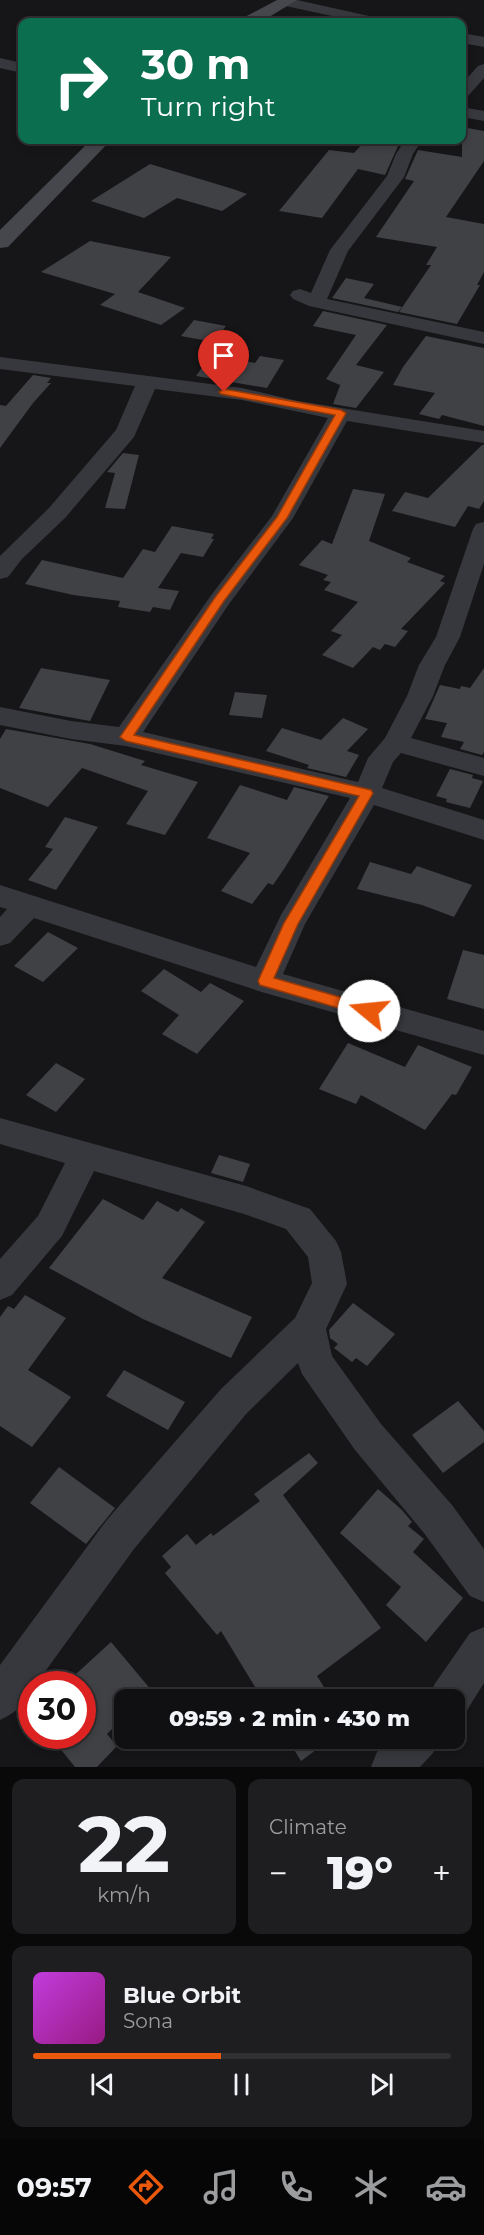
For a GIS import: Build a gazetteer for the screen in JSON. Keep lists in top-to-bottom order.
{
  "page": {
    "turn": ["30 m", "Turn right"],
    "limit": "30",
    "trip": "09:59 · 2 min · 430 m",
    "tile": [
      ["22", "km/h"],
      "Climate"
    ],
    "heat": ["−", "19°", "+"],
    "song": ["Blue Orbit", "Sona"],
    "tabs": "09:57"
  }
}
